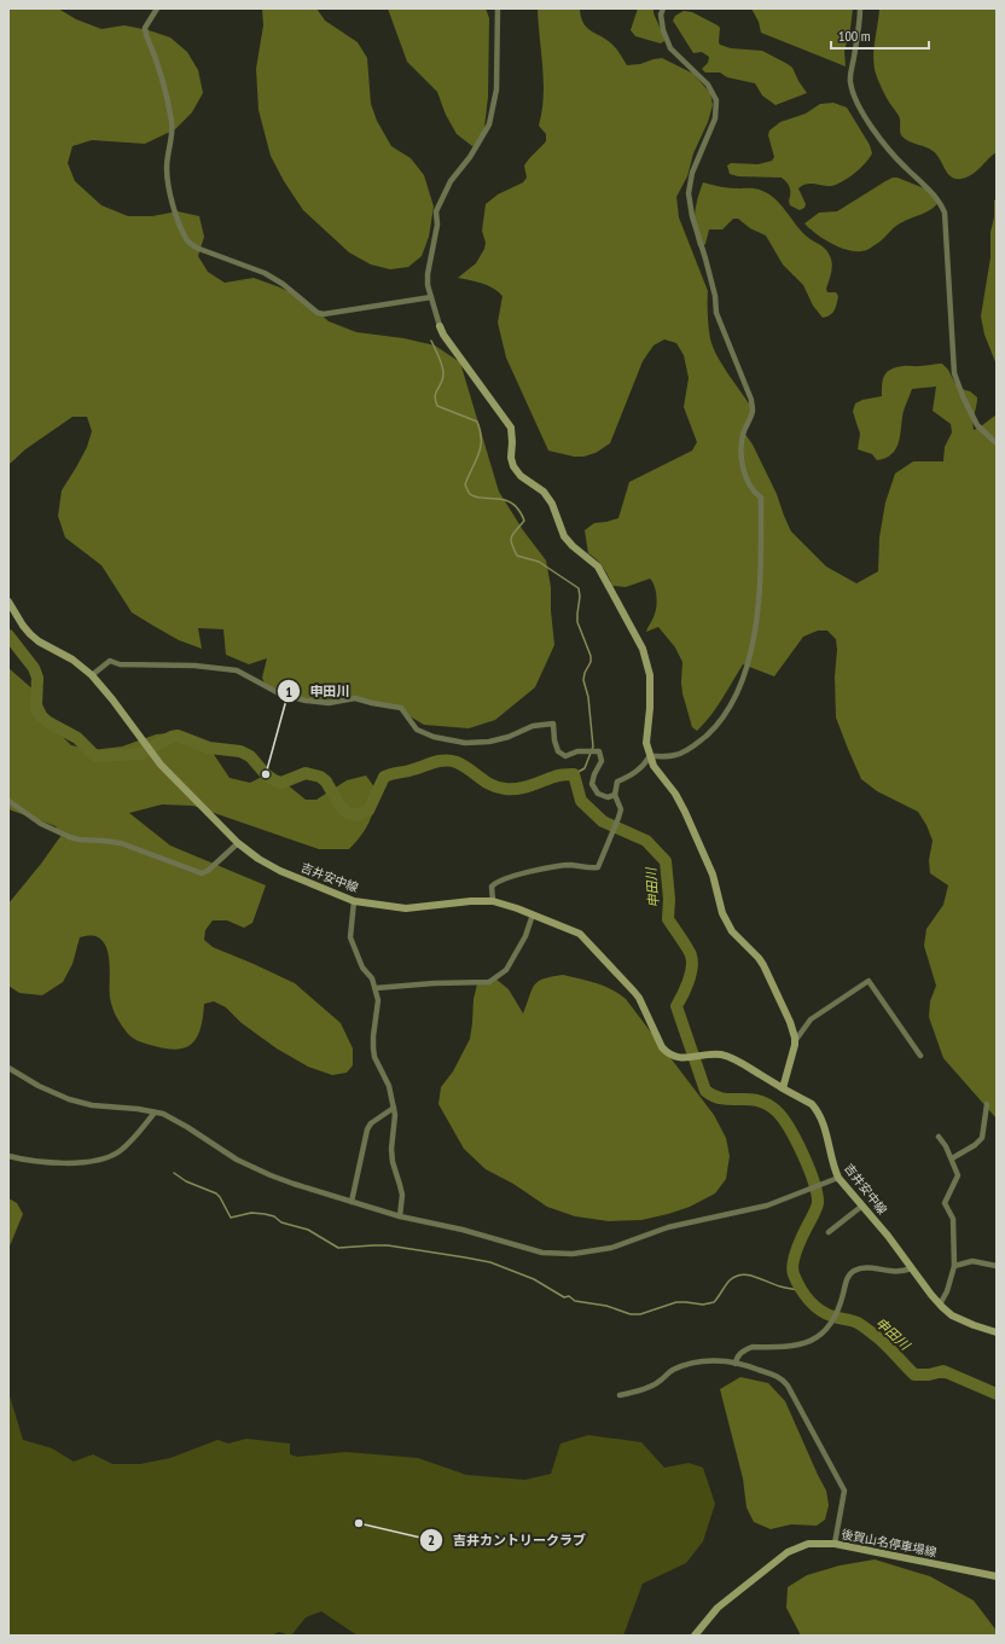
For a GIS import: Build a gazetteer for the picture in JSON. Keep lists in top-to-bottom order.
{
  "streets": {
    "main road": ["吉井安中線", "後賀山名停車場線"]
  },
  "water": ["申田川"],
  "places": ["申田川", "吉井カントリークラブ"],
  "scale_bar": "100 m"
}
